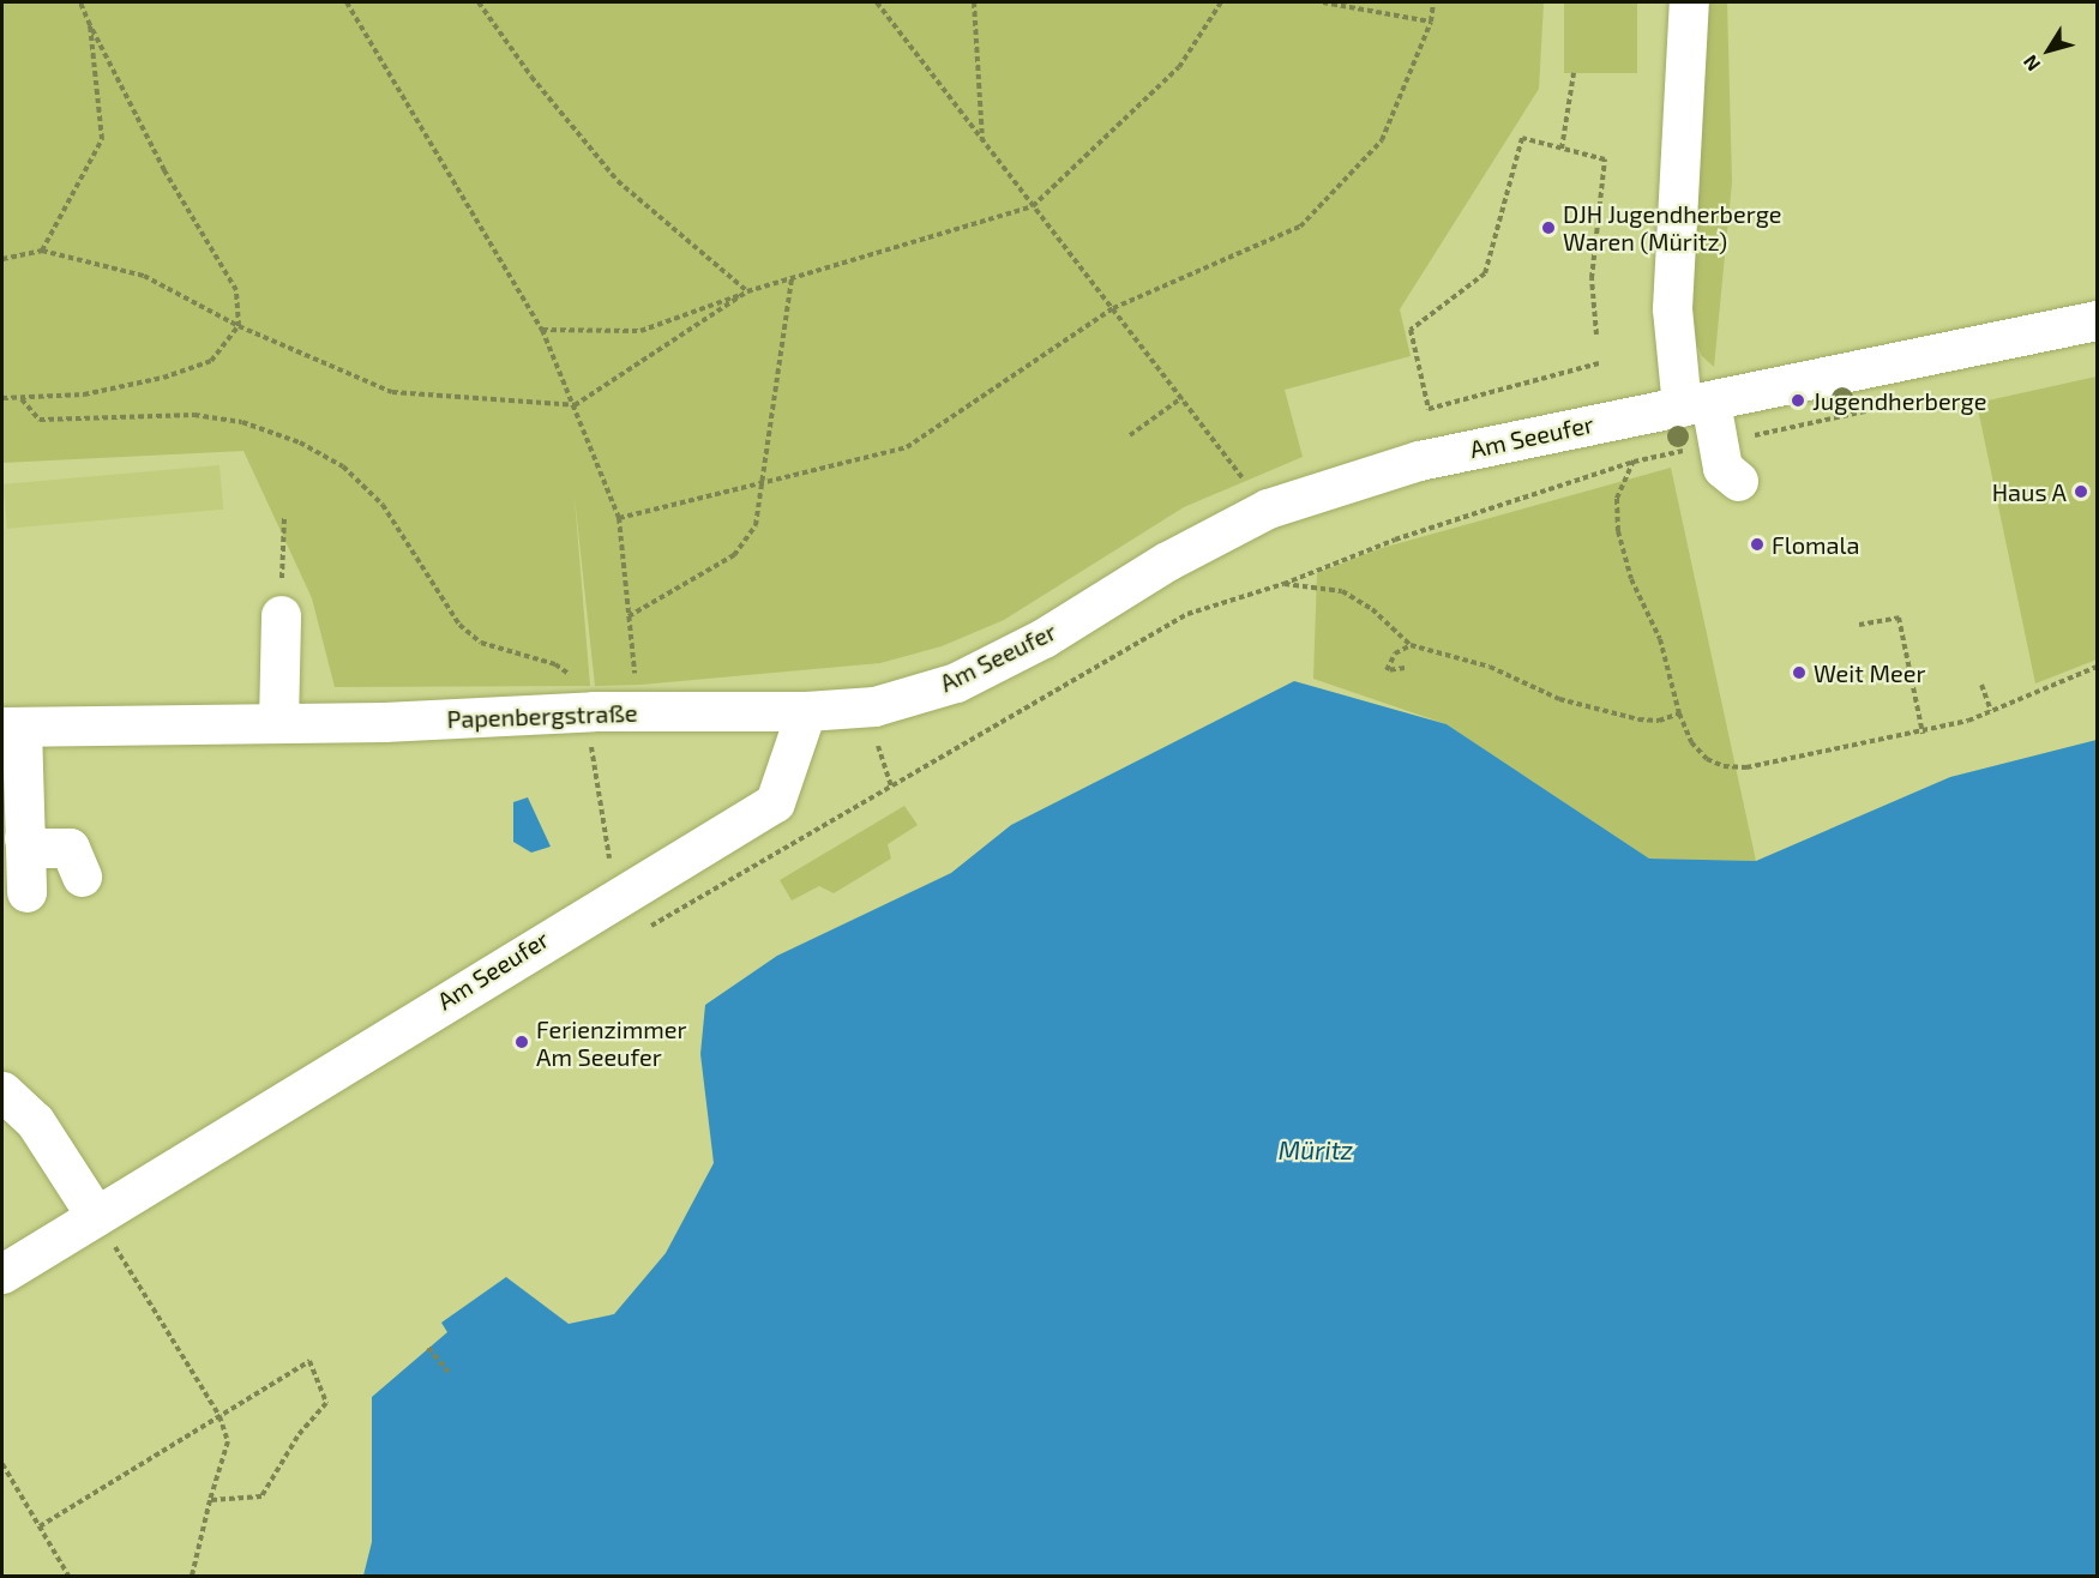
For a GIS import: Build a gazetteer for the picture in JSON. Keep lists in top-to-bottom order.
{
  "streets": {
    "street": ["Am Seeufer", "Papenbergstraße"]
  },
  "crossings": [
    ["Am Seeufer", "Papenbergstraße"]
  ],
  "water": ["Müritz"],
  "places": [
    "DJH Jugendherberge Waren (Müritz)",
    "Jugendherberge",
    "Haus A",
    "Flomala",
    "Weit Meer",
    "Ferienzimmer Am Seeufer"
  ],
  "north": "bottom left"
}
